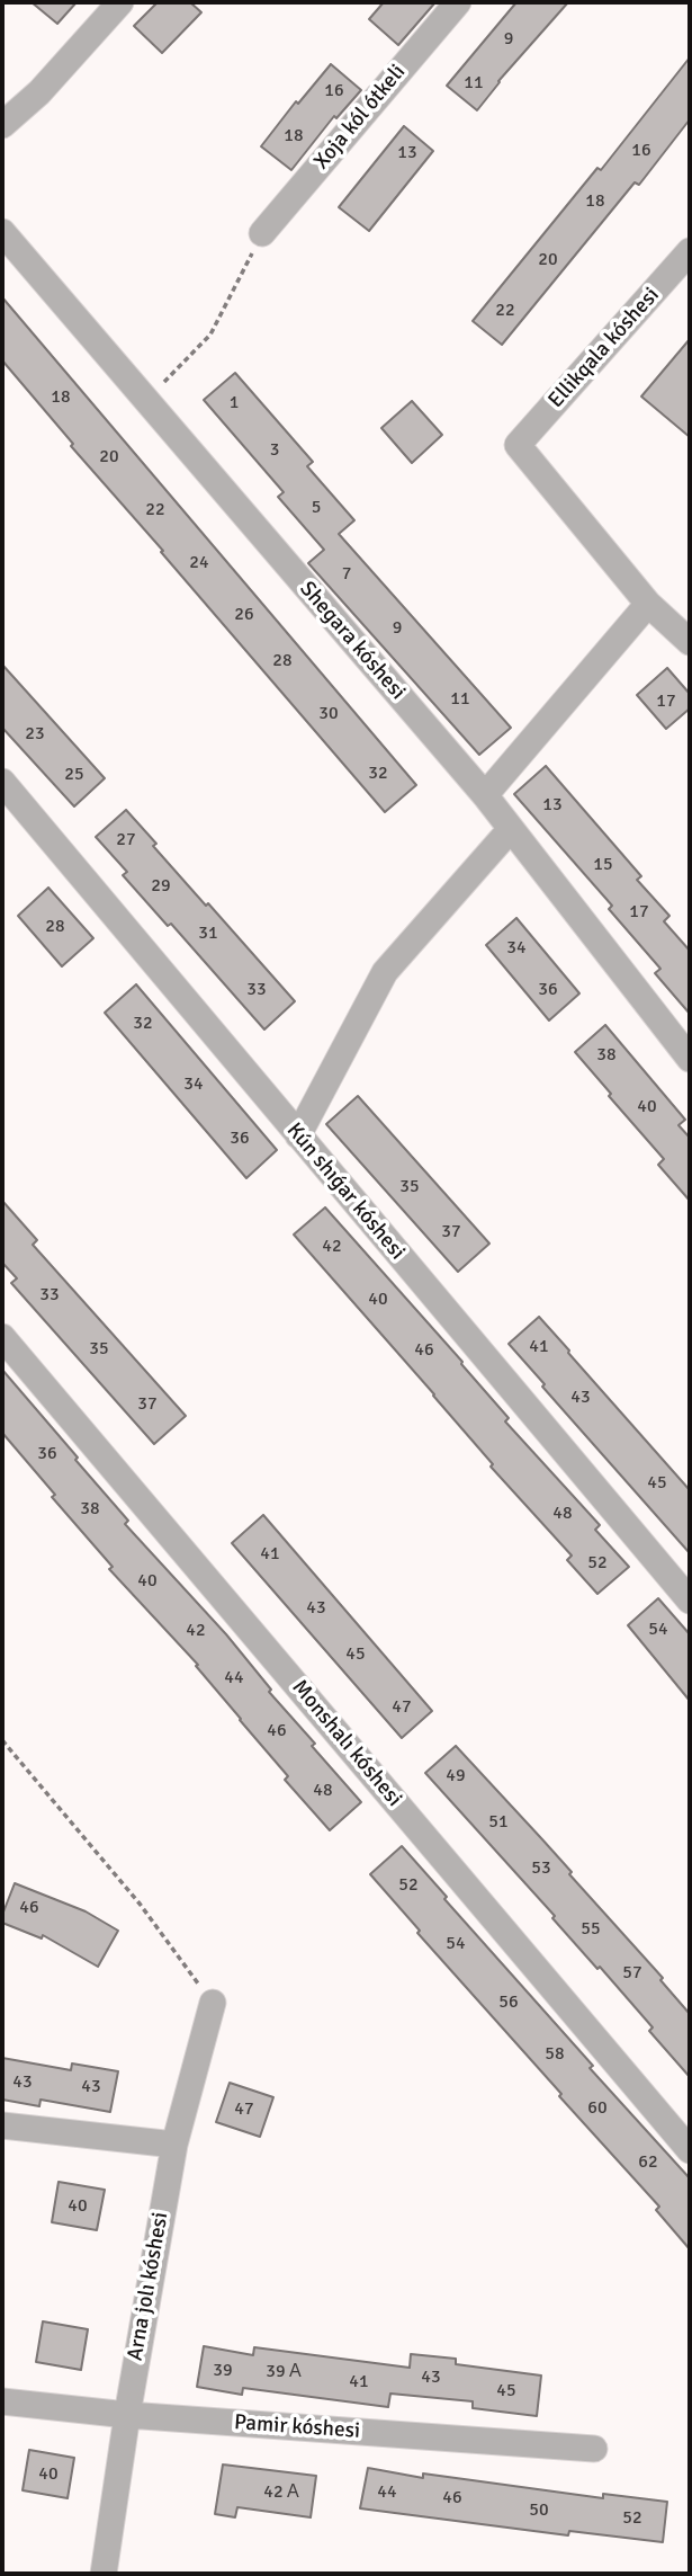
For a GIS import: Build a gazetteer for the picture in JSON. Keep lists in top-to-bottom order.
{
  "streets": {
    "street": [
      "Xoja kól ótkeli",
      "Ellikqala kóshesi",
      "Shegara kóshesi",
      "Kún shıǵar kóshesi",
      "Monshalı kóshesi",
      "Arna jolı kóshesi",
      "Pamir kóshesi"
    ]
  },
  "crossings": [
    ["Arna jolı kóshesi", "Pamir kóshesi"]
  ],
  "house_numbers": [
    "9",
    "11",
    "16",
    "18",
    "16",
    "13",
    "18",
    "20",
    "22",
    "18",
    "1",
    "3",
    "20",
    "5",
    "22",
    "24",
    "7",
    "26",
    "9",
    "28",
    "11",
    "17",
    "30",
    "23",
    "32",
    "25",
    "13",
    "27",
    "15",
    "29",
    "17",
    "28",
    "31",
    "34",
    "33",
    "36",
    "32",
    "38",
    "34",
    "40",
    "36",
    "35",
    "37",
    "42",
    "33",
    "40",
    "41",
    "35",
    "46",
    "43",
    "37",
    "36",
    "45",
    "38",
    "48",
    "41",
    "52",
    "40",
    "43",
    "54",
    "42",
    "45",
    "44",
    "47",
    "46",
    "49",
    "48",
    "51",
    "53",
    "52",
    "46",
    "55",
    "54",
    "57",
    "56",
    "58",
    "43",
    "43",
    "60",
    "47",
    "62",
    "40",
    "39",
    "39 А",
    "43",
    "41",
    "45",
    "40",
    "42 А",
    "44",
    "46",
    "50",
    "52"
  ]
}
